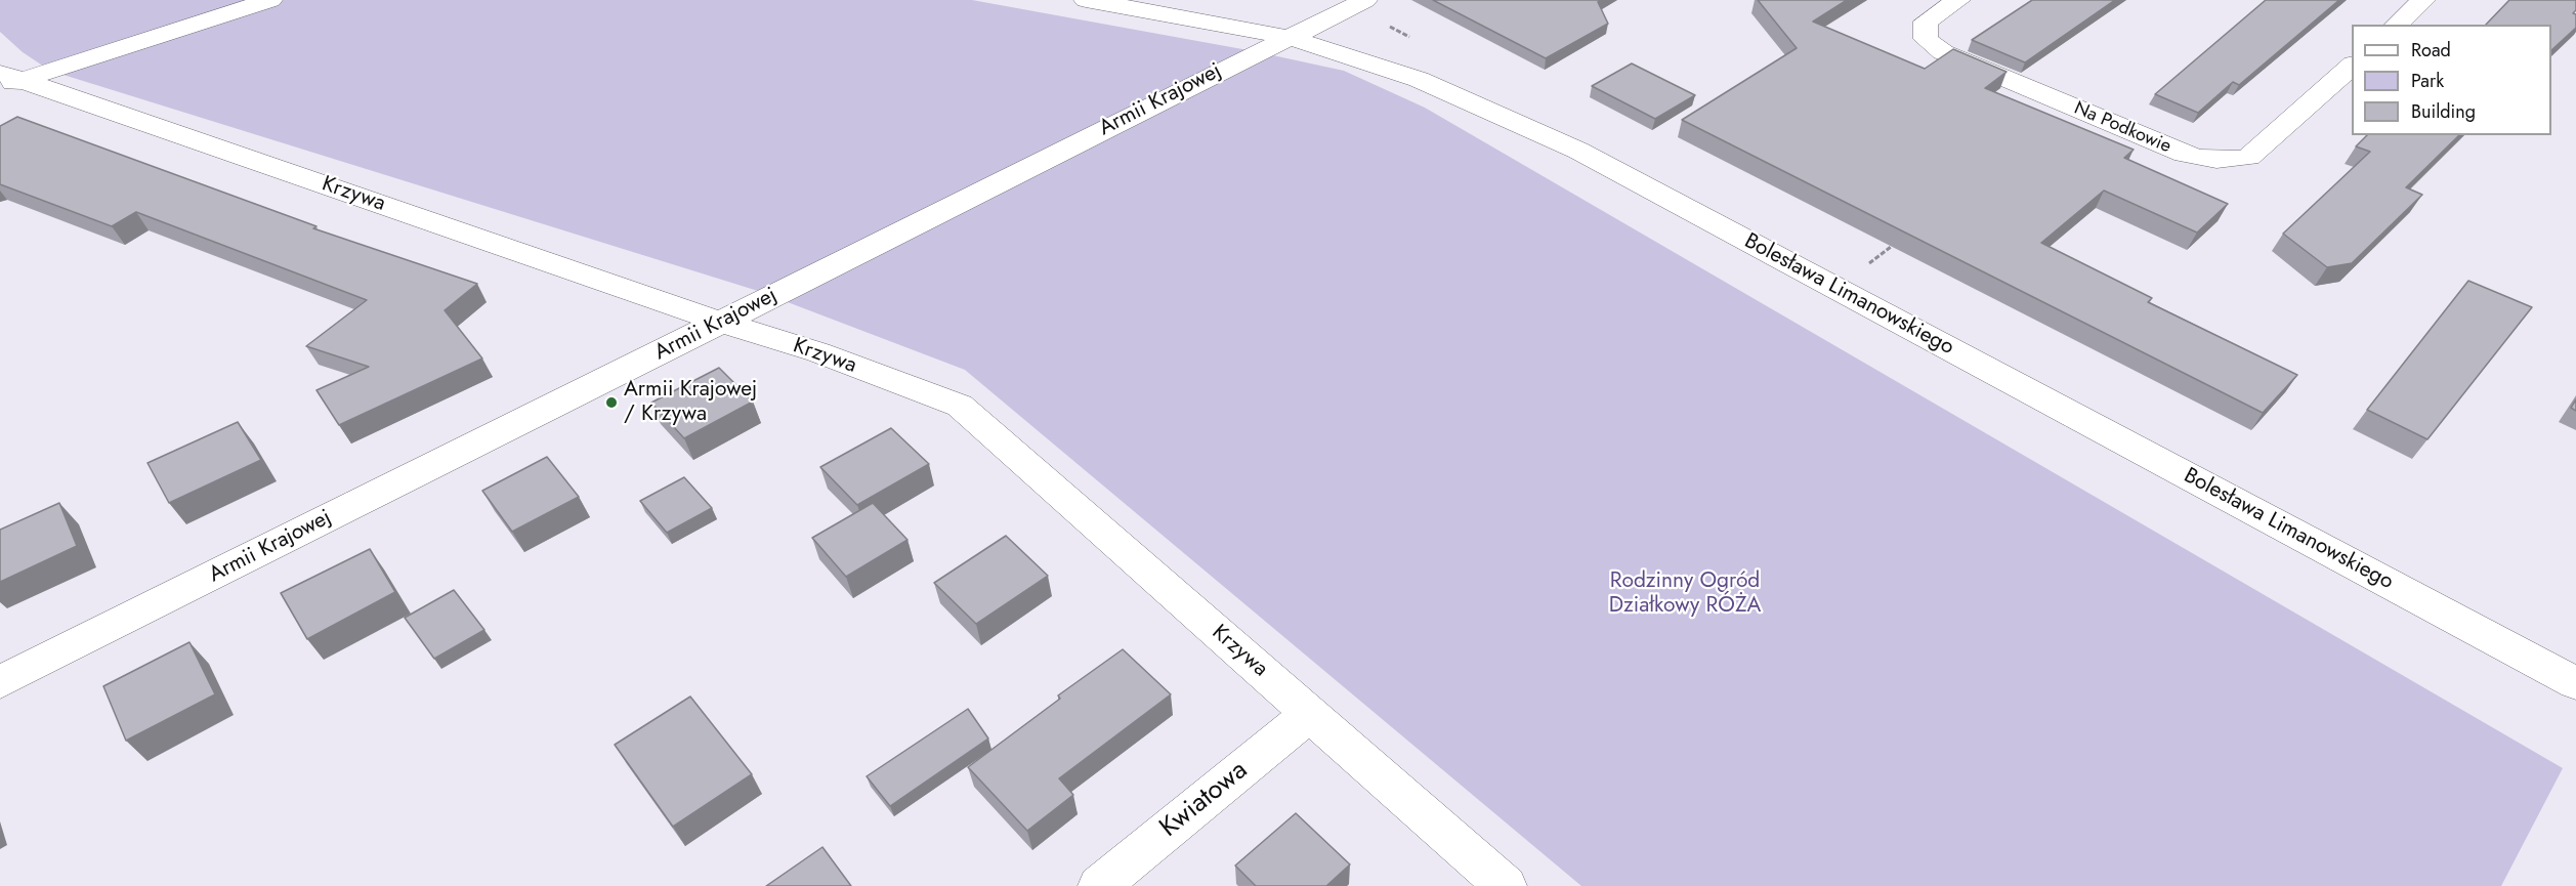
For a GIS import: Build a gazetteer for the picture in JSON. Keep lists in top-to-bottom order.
{
  "streets": {
    "street": [
      "Armii Krajowej",
      "Na Podkowie",
      "Krzywa",
      "Bolesława Limanowskiego",
      "Kwiatowa"
    ]
  },
  "crossings": [
    ["Armii Krajowej", "Krzywa"],
    ["Armii Krajowej", "Bolesława Limanowskiego"],
    ["Krzywa", "Kwiatowa"]
  ],
  "parks": ["Rodzinny Ogród Działkowy RÓŻA"],
  "places": ["Armii Krajowej / Krzywa"],
  "legend": ["Road", "Park", "Building"]
}
